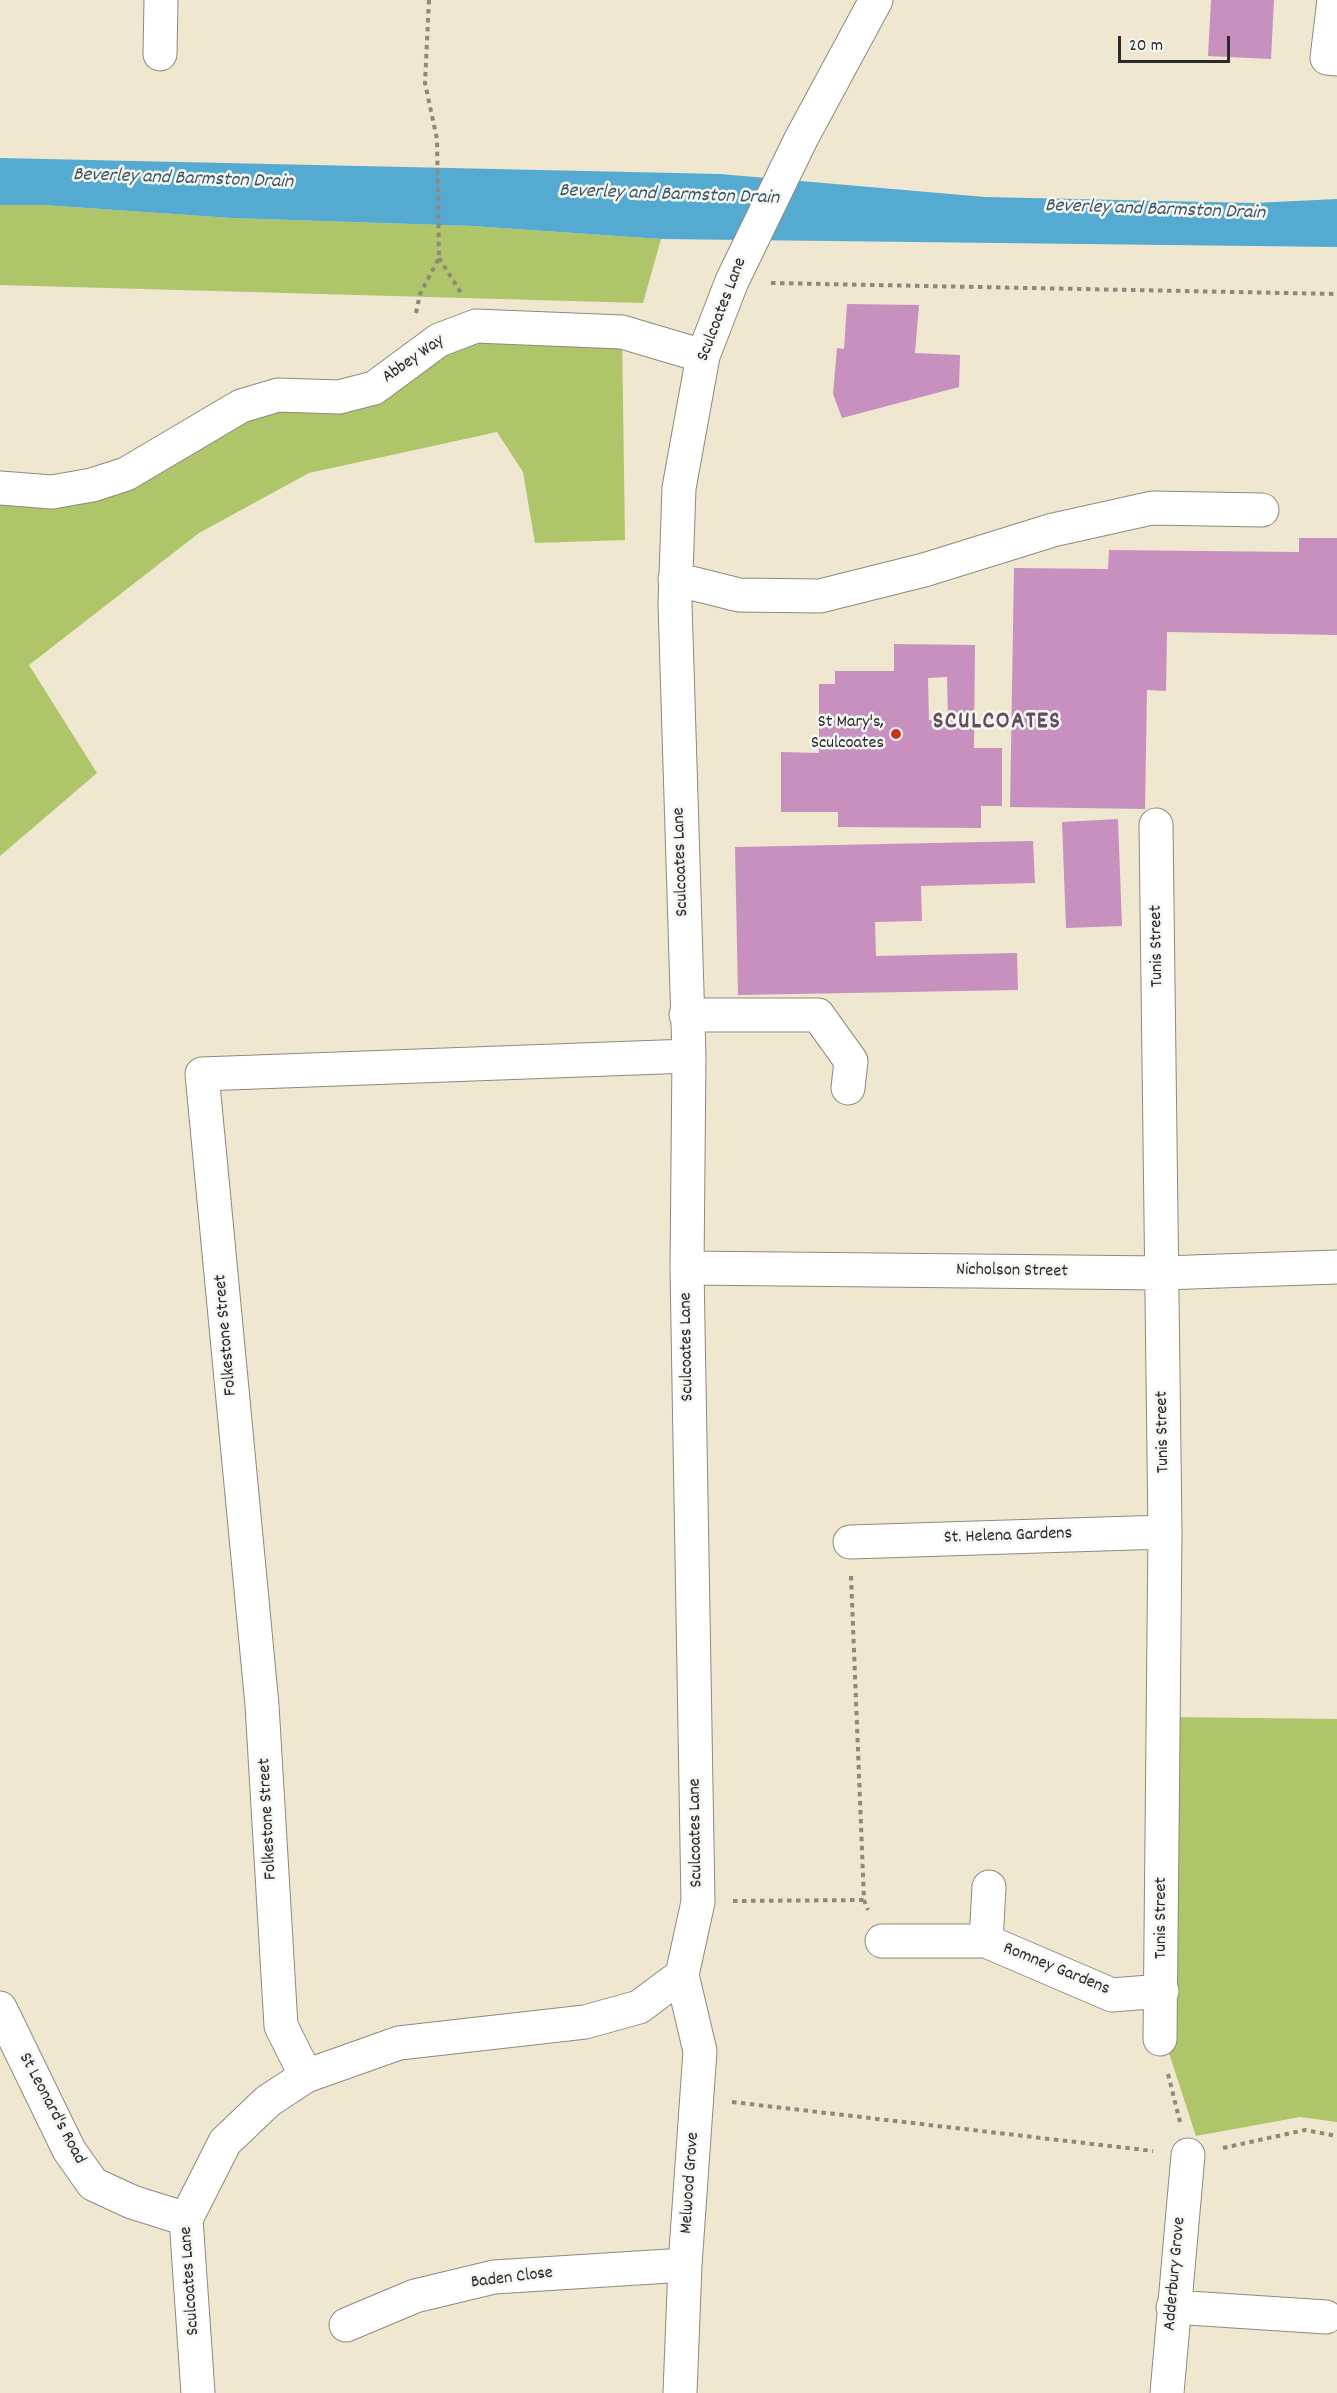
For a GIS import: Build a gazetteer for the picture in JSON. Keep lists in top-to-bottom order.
{
  "streets": {
    "street": [
      "Sculcoates Lane",
      "Abbey Way",
      "Tunis Street",
      "Nicholson Street",
      "Folkestone Street",
      "St. Helena Gardens",
      "Romney Gardens",
      "St Leonard's Road",
      "Melwood Grove",
      "Adderbury Grove",
      "Baden Close"
    ]
  },
  "crossings": [
    ["Sculcoates Lane", "Abbey Way"],
    ["Sculcoates Lane", "Nicholson Street"],
    ["Sculcoates Lane", "Folkestone Street"],
    ["Sculcoates Lane", "St Leonard's Road"],
    ["Sculcoates Lane", "Melwood Grove"],
    ["Tunis Street", "Nicholson Street"],
    ["Tunis Street", "St. Helena Gardens"],
    ["Tunis Street", "Romney Gardens"],
    ["Melwood Grove", "Baden Close"]
  ],
  "districts": ["SCULCOATES"],
  "water": ["Beverley and Barmston Drain"],
  "places": ["St Mary's, Sculcoates"],
  "scale_bar": "20 m"
}
